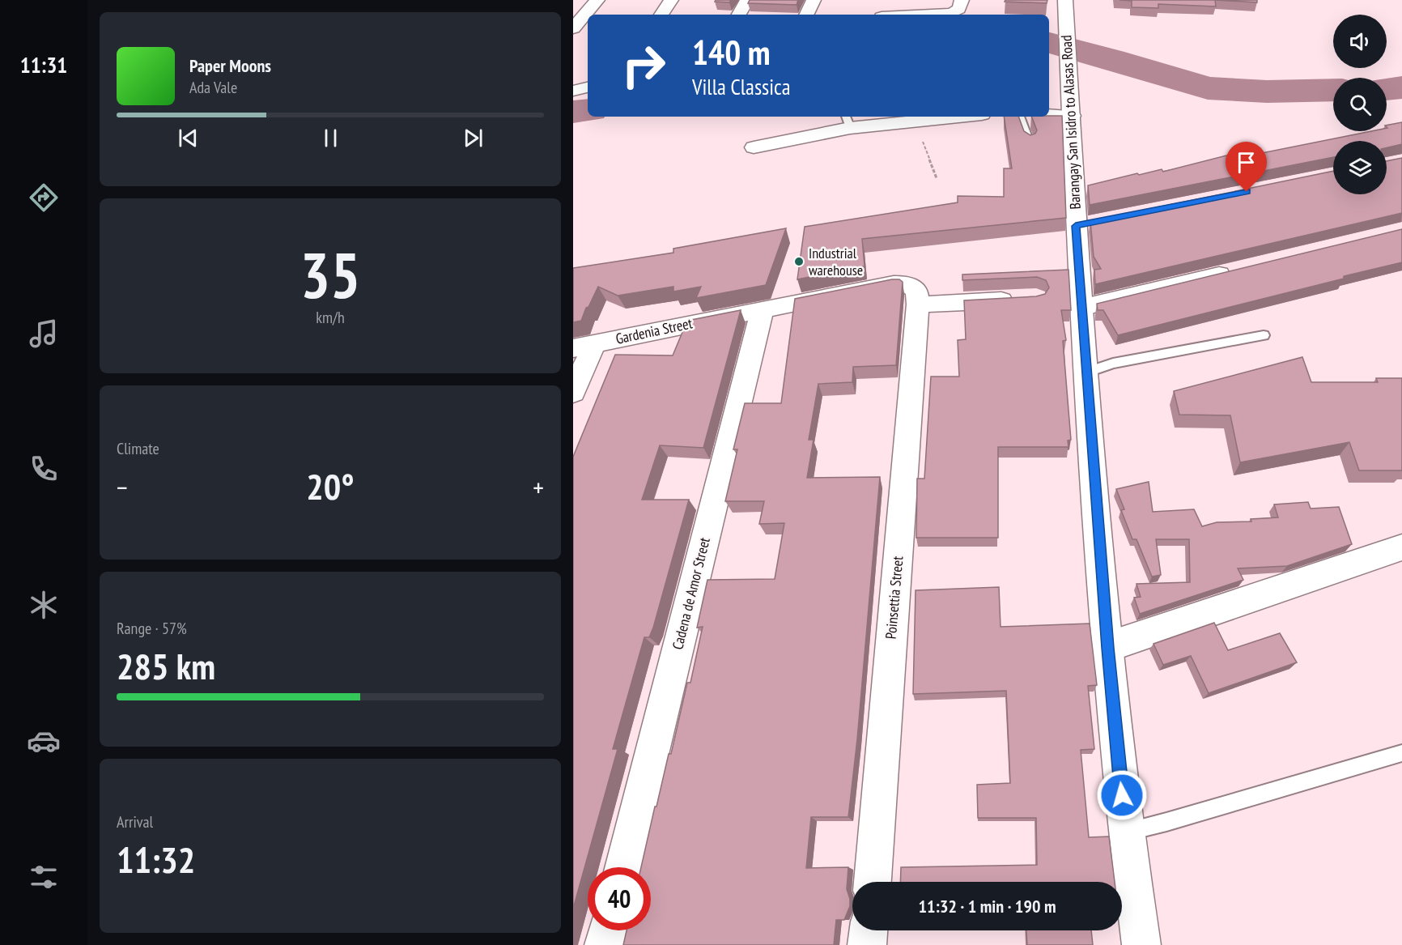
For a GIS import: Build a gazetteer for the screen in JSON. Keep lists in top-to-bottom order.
{
  "streets": {
    "street": [
      "Barangay San Isidro to Alasas Road",
      "Gardenia Street",
      "Cadena de Amor Street",
      "Poinsettia Street"
    ]
  },
  "crossings": [
    ["Gardenia Street", "Cadena de Amor Street"],
    ["Gardenia Street", "Poinsettia Street"]
  ],
  "places": ["Industrial warehouse"],
  "page": {
    "tabs": "11:31",
    "turn": ["140 m", "Villa Classica"],
    "song": ["Paper Moons", "Ada Vale"],
    "tile": [
      ["35", "km/h"],
      "Climate",
      ["Range · 57%", "285 km"],
      ["Arrival", "11:32"]
    ],
    "heat": ["−", "20°", "+"],
    "limit": "40",
    "trip": "11:32 · 1 min · 190 m"
  }
}
